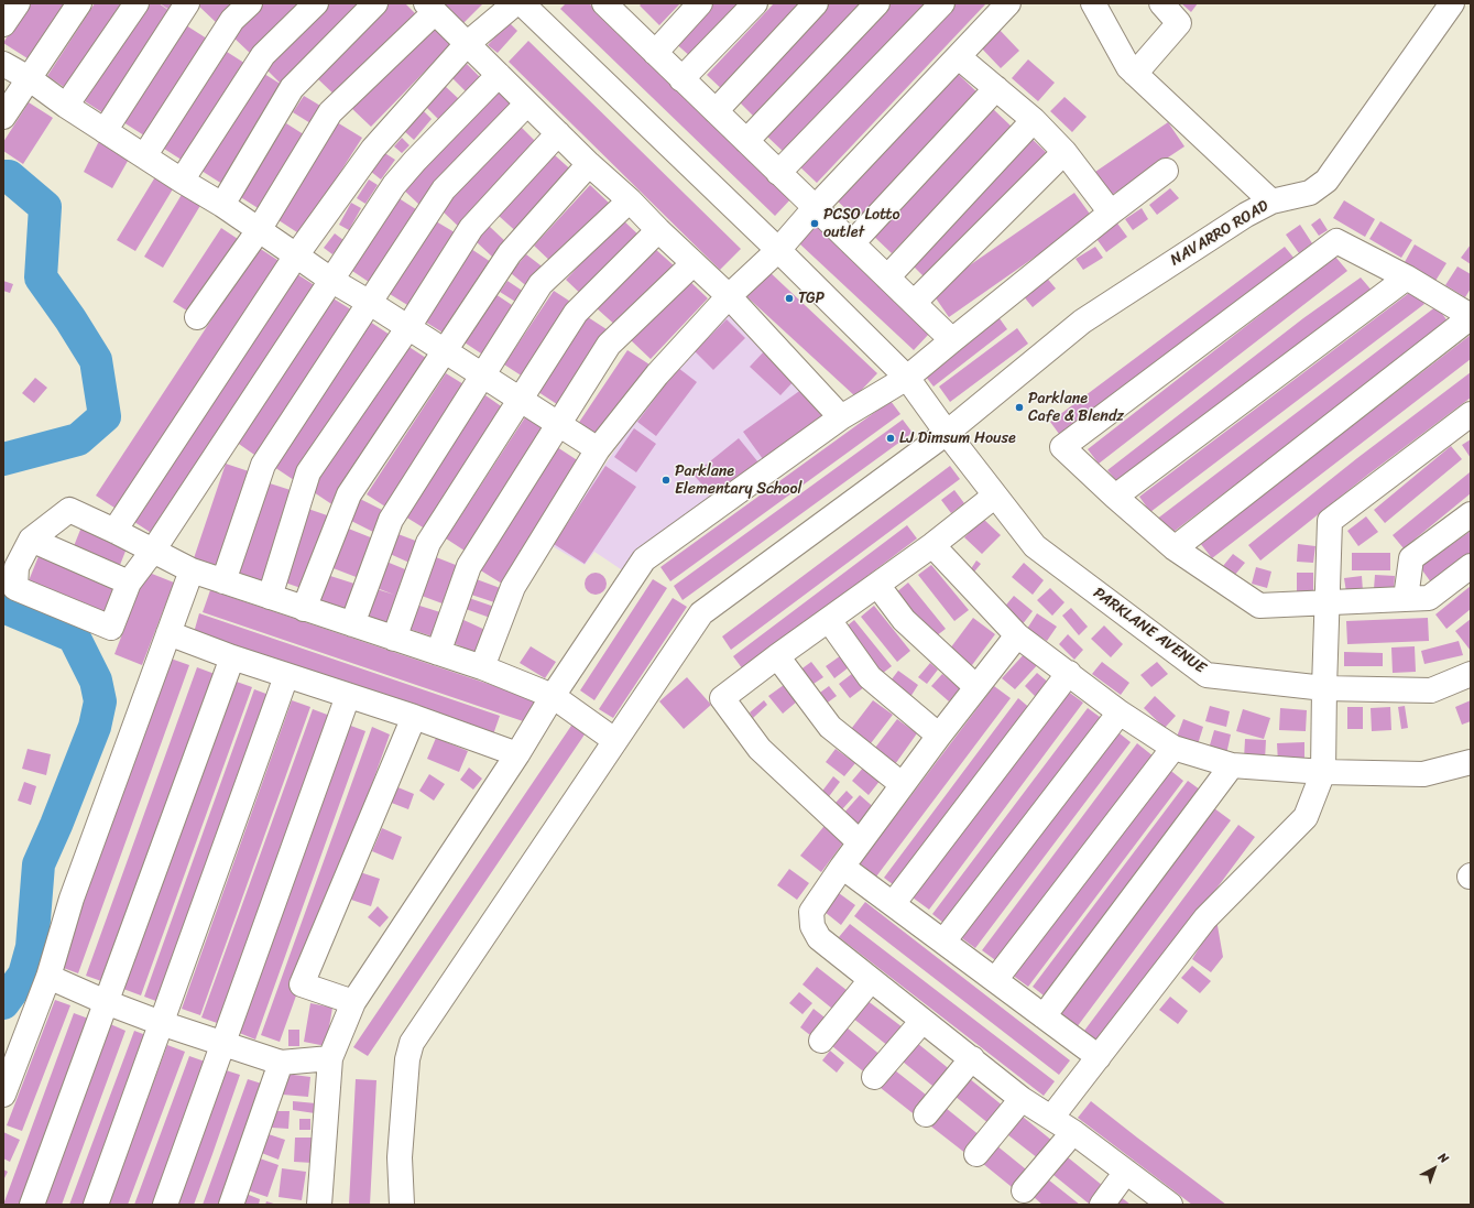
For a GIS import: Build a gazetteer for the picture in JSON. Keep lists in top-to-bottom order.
{
  "streets": {
    "street": ["NAVARRO ROAD", "PARKLANE AVENUE"]
  },
  "crossings": [
    ["NAVARRO ROAD", "PARKLANE AVENUE"]
  ],
  "places": [
    "PCSO Lotto outlet",
    "TGP",
    "Parklane Cafe & Blendz",
    "LJ Dimsum House",
    "Parklane Elementary School"
  ],
  "north": "top right"
}
